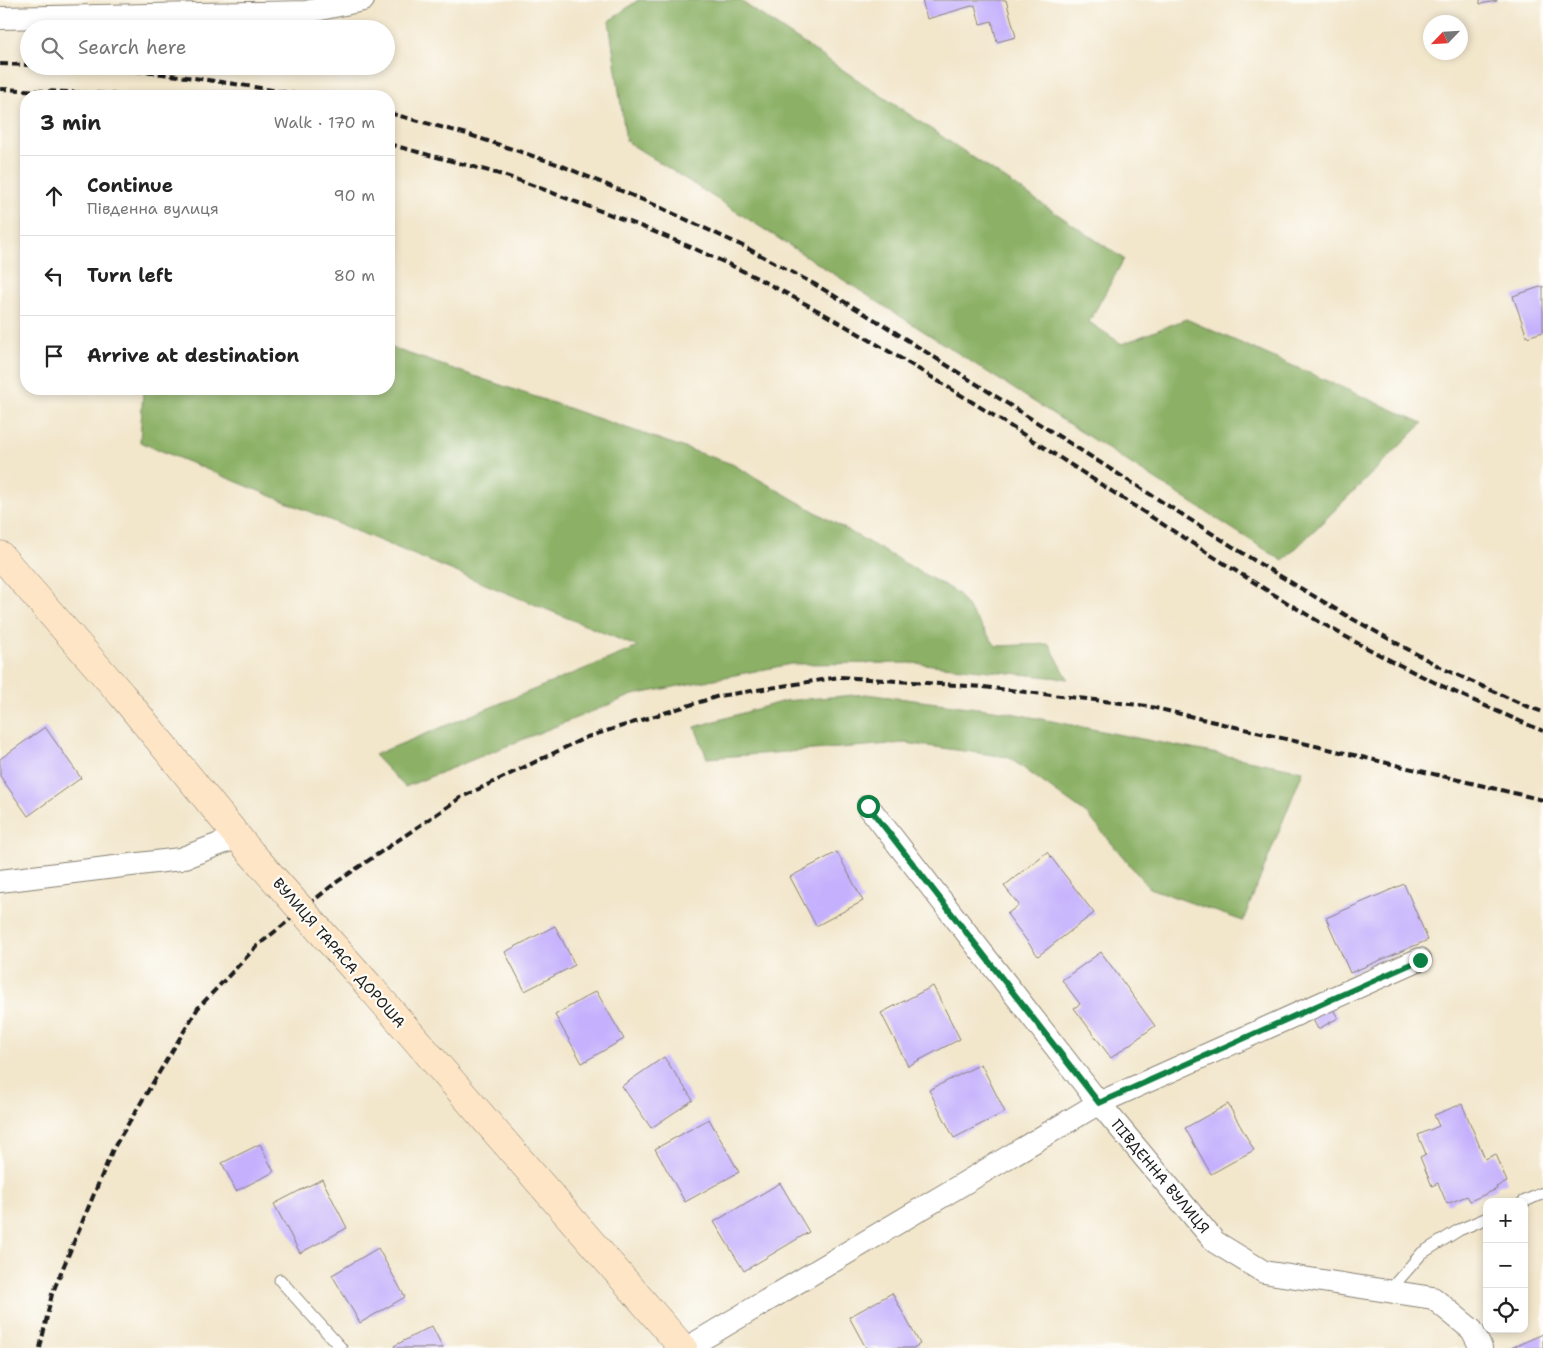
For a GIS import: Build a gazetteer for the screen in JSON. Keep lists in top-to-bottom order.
{
  "streets": {
    "street": ["ВУЛИЦЯ ТАРАСА ДОРОША", "ПІВДЕННА ВУЛИЦЯ"]
  },
  "north": "bottom left",
  "page": {
    "search": "Search here",
    "heading": ["3 min", "Walk · 170 m"],
    "list": [
      ["Continue", "Південна вулиця", "90 m"],
      ["Turn left", "80 m"],
      "Arrive at destination"
    ],
    "map_buttons": ["+", "−"]
  }
}
